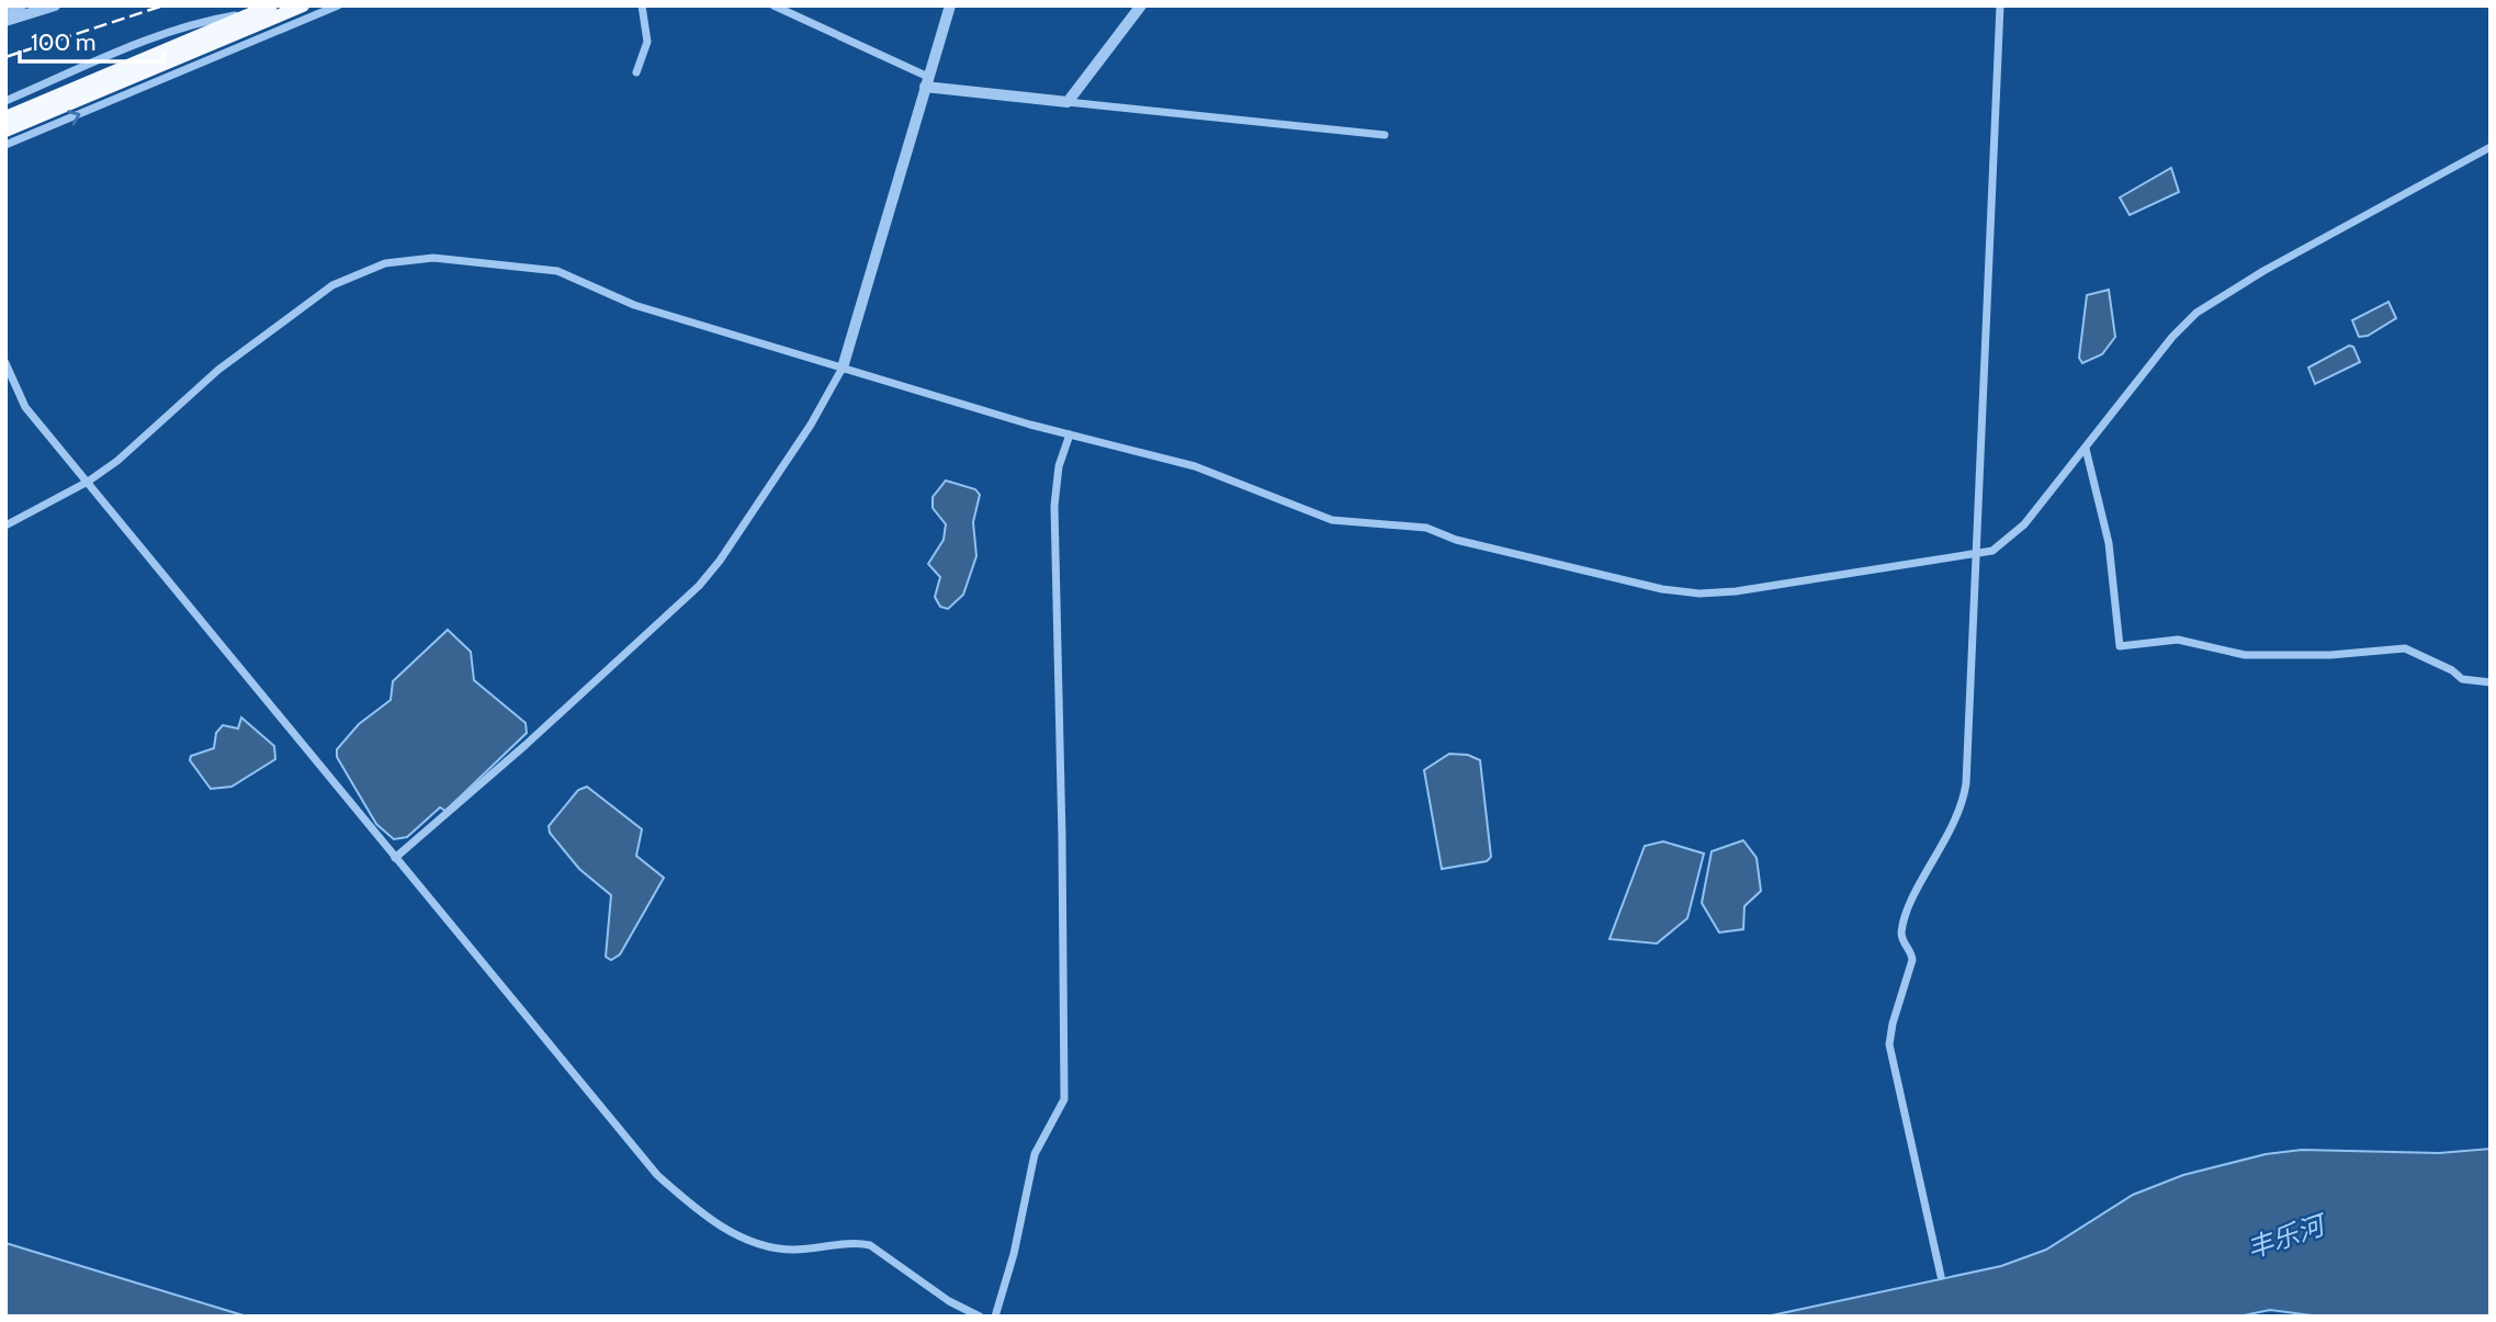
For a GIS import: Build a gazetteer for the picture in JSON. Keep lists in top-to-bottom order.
{
  "water": ["丰乐河"],
  "scale_bar": "100 m"
}
